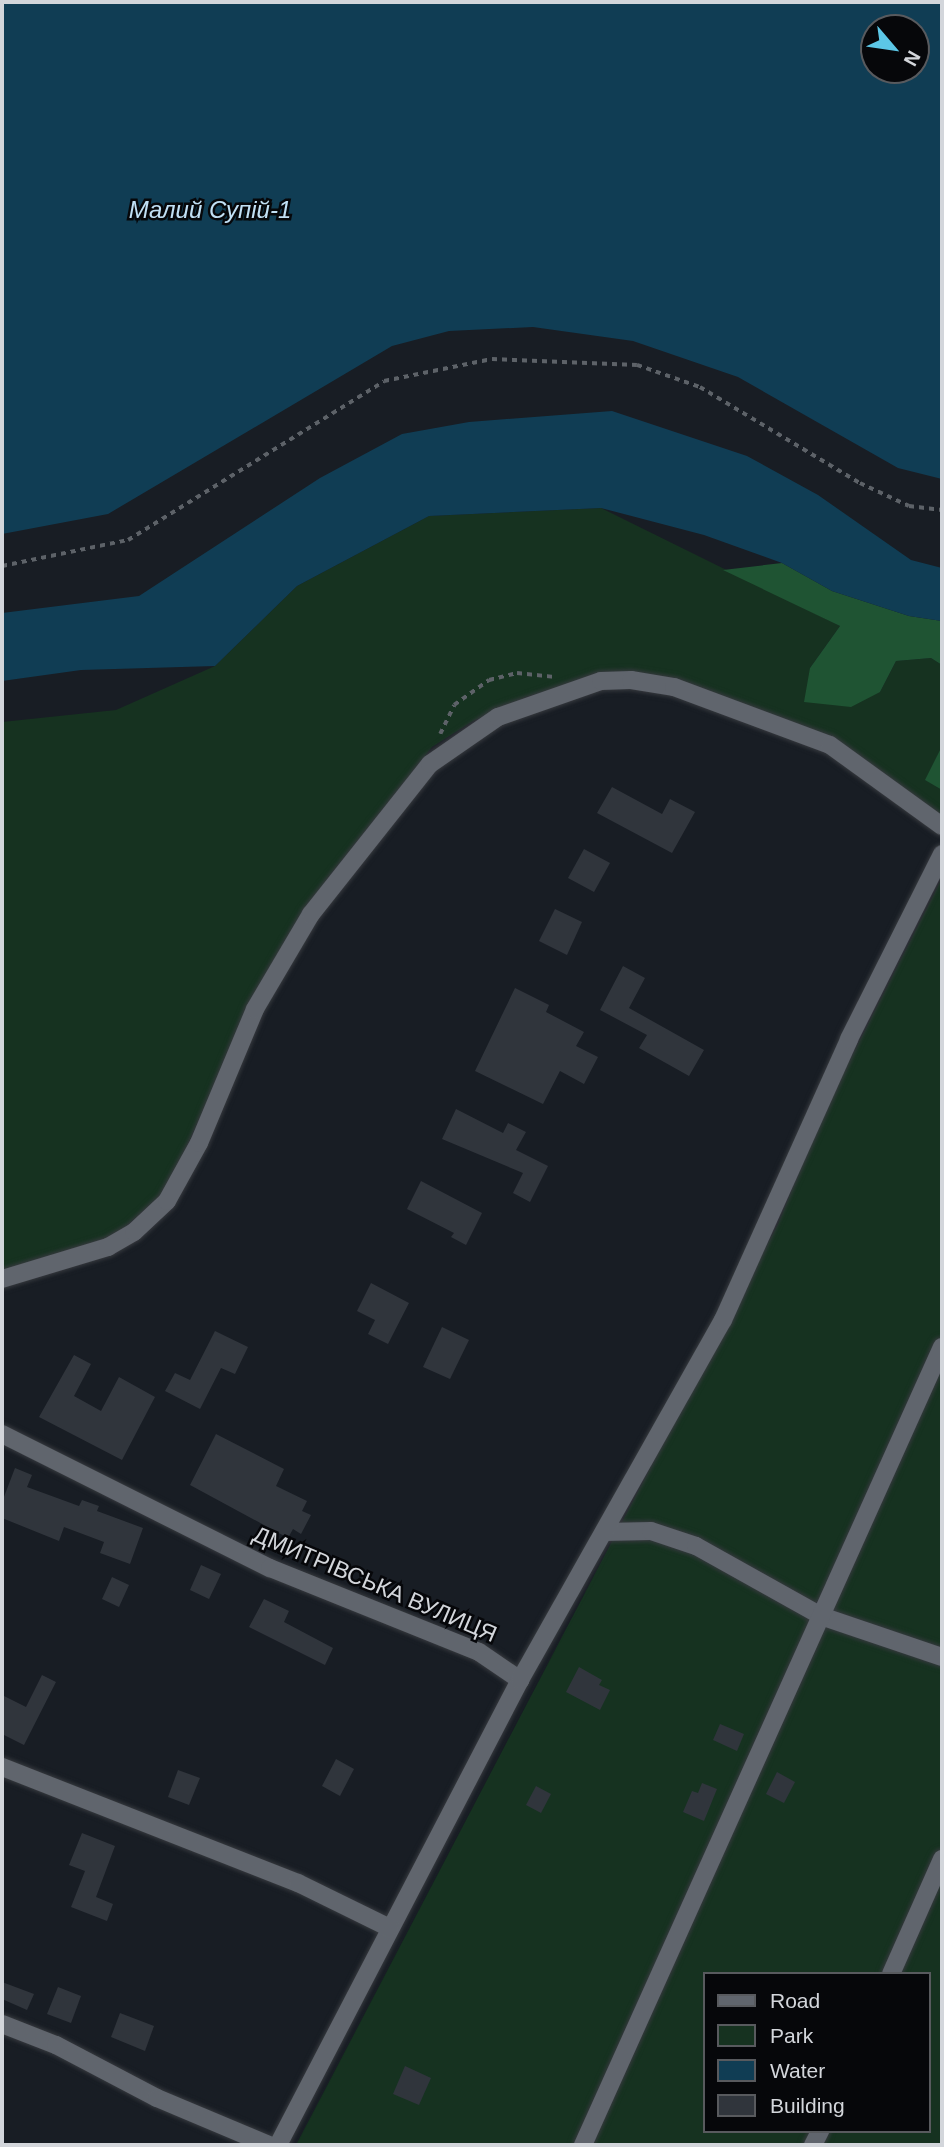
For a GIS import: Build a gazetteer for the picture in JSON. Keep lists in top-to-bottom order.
{
  "streets": {
    "street": ["ДМИТРІВСЬКА ВУЛИЦЯ"]
  },
  "water": ["Малий Супій-1"],
  "legend": [
    "Road",
    "Park",
    "Water",
    "Building"
  ],
  "north": "bottom right"
}
